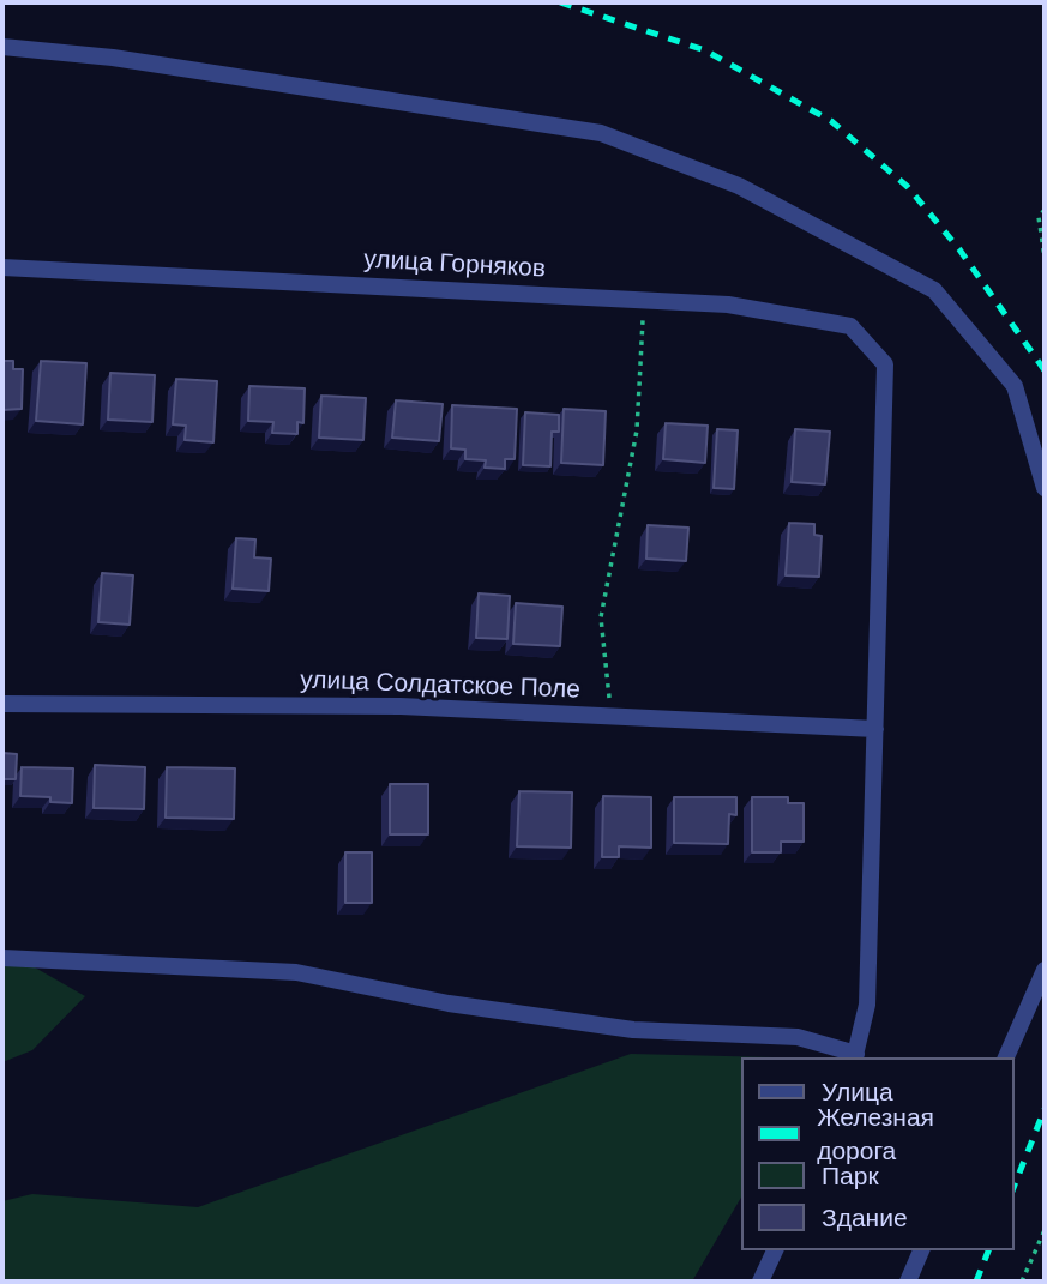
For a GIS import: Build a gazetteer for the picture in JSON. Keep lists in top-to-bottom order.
{
  "streets": {
    "street": ["улица Горняков", "улица Солдатское Поле"]
  },
  "crossings": [
    ["улица Горняков", "улица Солдатское Поле"]
  ],
  "legend": [
    "Улица",
    "Железная дорога",
    "Парк",
    "Здание"
  ]
}
